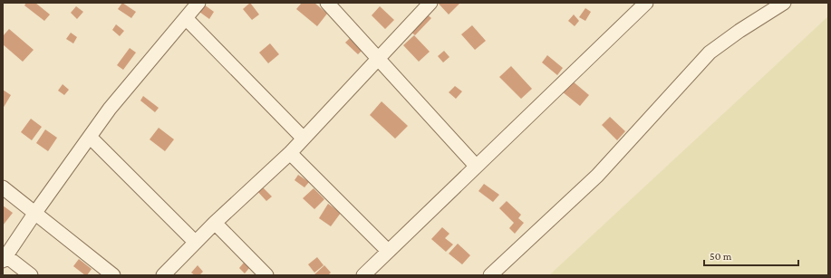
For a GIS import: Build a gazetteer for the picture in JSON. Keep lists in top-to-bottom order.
{
  "scale_bar": "50 m"
}
